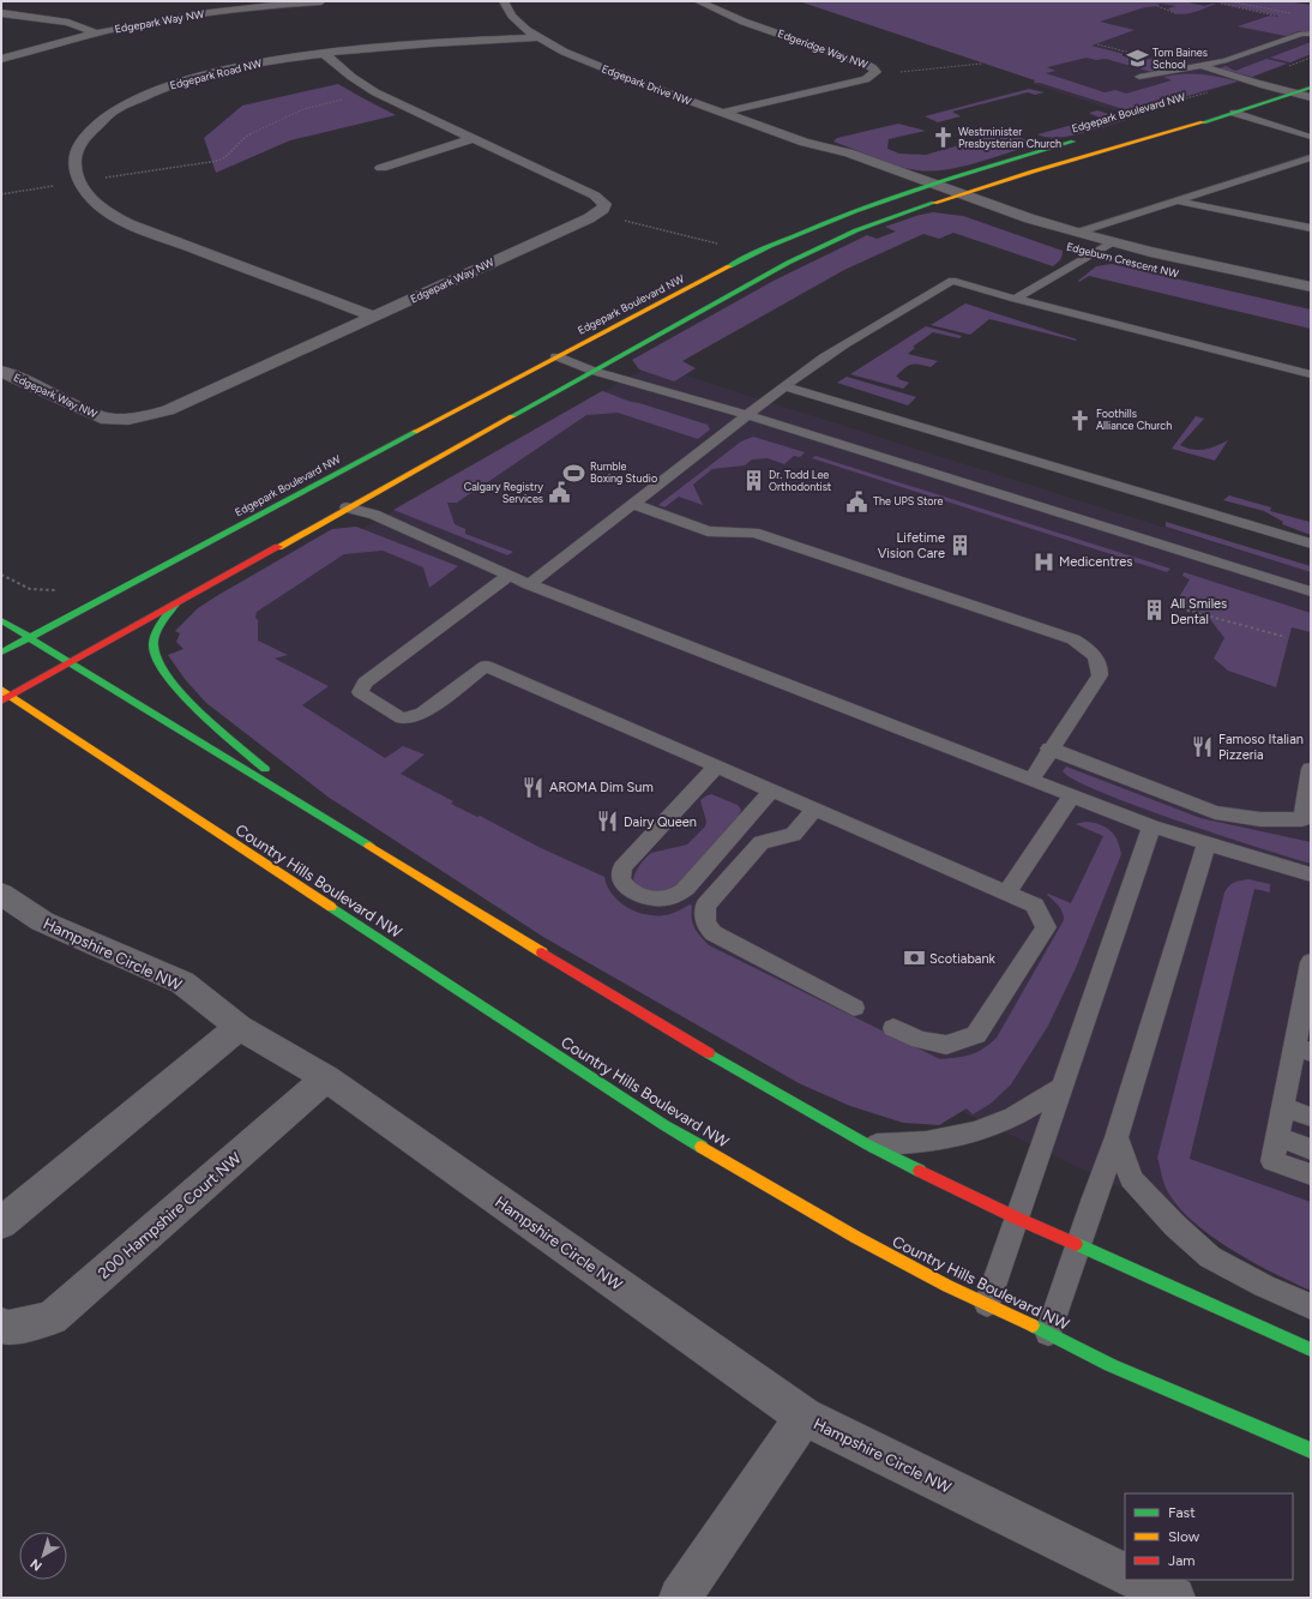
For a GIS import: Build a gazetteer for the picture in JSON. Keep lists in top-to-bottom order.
{
  "streets": {
    "street": [
      "Edgepark Way NW",
      "Edgeridge Way NW",
      "Edgepark Road NW",
      "Edgepark Drive NW",
      "Edgepark Boulevard NW",
      "Edgeburn Crescent NW",
      "Country Hills Boulevard NW",
      "Hampshire Circle NW",
      "200 Hampshire Court NW"
    ]
  },
  "crossings": [
    ["Edgepark Way NW", "Edgepark Road NW"],
    ["Edgeridge Way NW", "Edgepark Drive NW"],
    ["Edgepark Road NW", "Edgepark Drive NW"],
    ["Edgepark Drive NW", "Edgepark Boulevard NW"],
    ["Edgepark Drive NW", "Edgeburn Crescent NW"],
    ["Hampshire Circle NW", "200 Hampshire Court NW"]
  ],
  "places": {
    "school or university": ["Tom Baines School"],
    "church": ["Westminister Presbysterian Church", "Foothills Alliance Church"],
    "sports": ["Rumble Boxing Studio"],
    "building": ["Dr. Todd Lee Orthodontist", "Lifetime Vision Care", "All Smiles Dental"],
    "public building": ["Calgary Registry Services", "The UPS Store"],
    "hospital": ["Medicentres"],
    "restaurant": ["Famoso Italian Pizzeria", "AROMA Dim Sum", "Dairy Queen"],
    "bank": ["Scotiabank"]
  },
  "legend": ["Fast", "Slow", "Jam"],
  "north": "bottom left"
}
